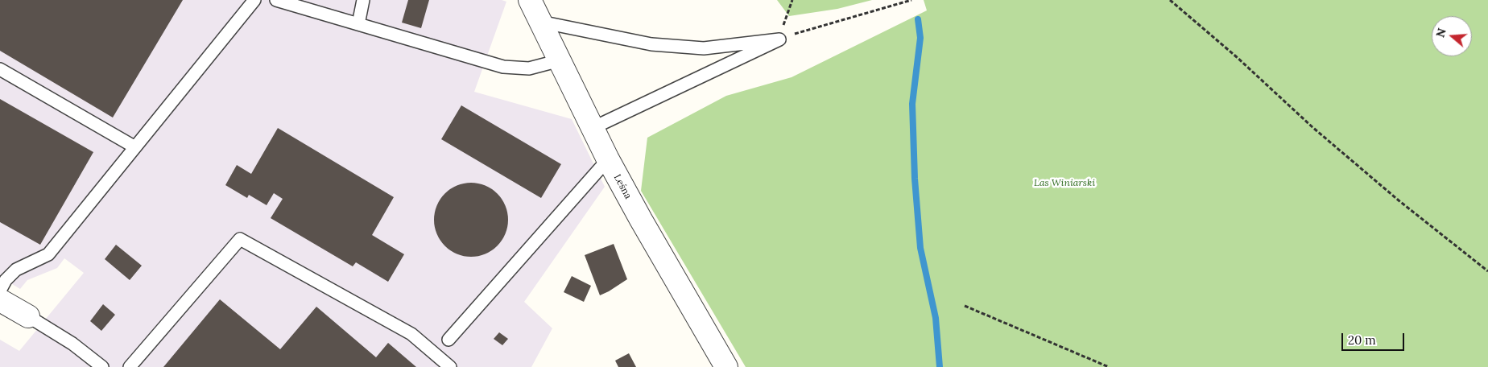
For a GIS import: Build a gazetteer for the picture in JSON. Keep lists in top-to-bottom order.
{
  "streets": {
    "street": ["Leśna"]
  },
  "parks": ["Las Winiarski"],
  "scale_bar": "20 m",
  "north": "left"
}
